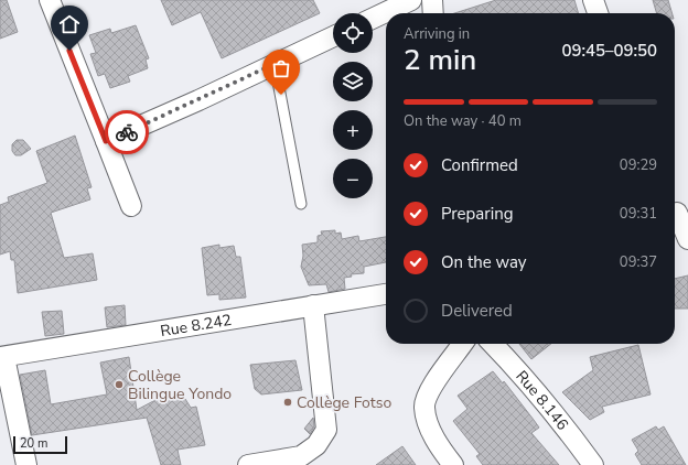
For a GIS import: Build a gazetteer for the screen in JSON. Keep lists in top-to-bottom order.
{
  "streets": {
    "street": ["Rue 8.242", "Rue 8.146"]
  },
  "places": ["Collège Bilingue Yondo", "Collège Fotso"],
  "scale_bar": "20 m",
  "page": {
    "map_buttons": ["+", "−"],
    "heading": ["2 min", "Arriving in", "09:45–09:50"],
    "bar": "On the way · 40 m",
    "list": [
      ["Confirmed", "09:29"],
      ["Preparing", "09:31"],
      ["On the way", "09:37"],
      "Delivered"
    ],
    "scale": "20 m"
  }
}
